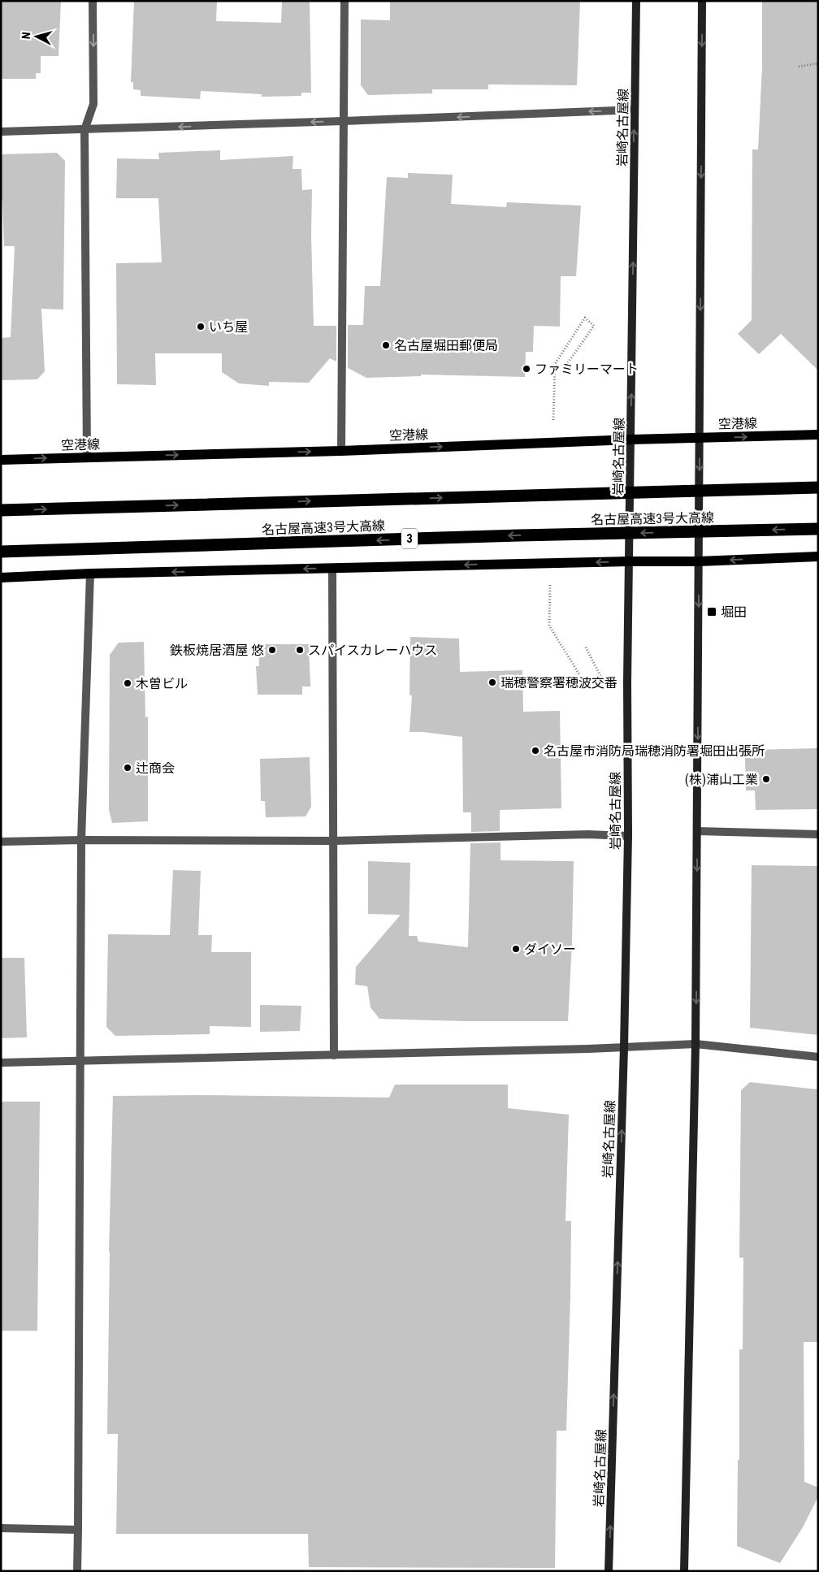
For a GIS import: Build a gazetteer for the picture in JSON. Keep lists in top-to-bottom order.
{
  "streets": {
    "highway": ["名古屋高速3号大高線", "3"],
    "main road": ["岩崎名古屋線", "空港線"]
  },
  "crossings": [
    ["岩崎名古屋線", "空港線"]
  ],
  "one_way": ["空港線"],
  "places": {
    "other": [
      "いち屋",
      "名古屋堀田郵便局",
      "ファミリーマート",
      "鉄板焼居酒屋 悠",
      "スパイスカレーハウス",
      "瑞穂警察署穂波交番",
      "木曽ビル",
      "名古屋市消防局瑞穂消防署堀田出張所",
      "辻商会",
      "(株)浦山工業",
      "ダイソー"
    ],
    "transit": ["堀田"]
  },
  "north": "left"
}
